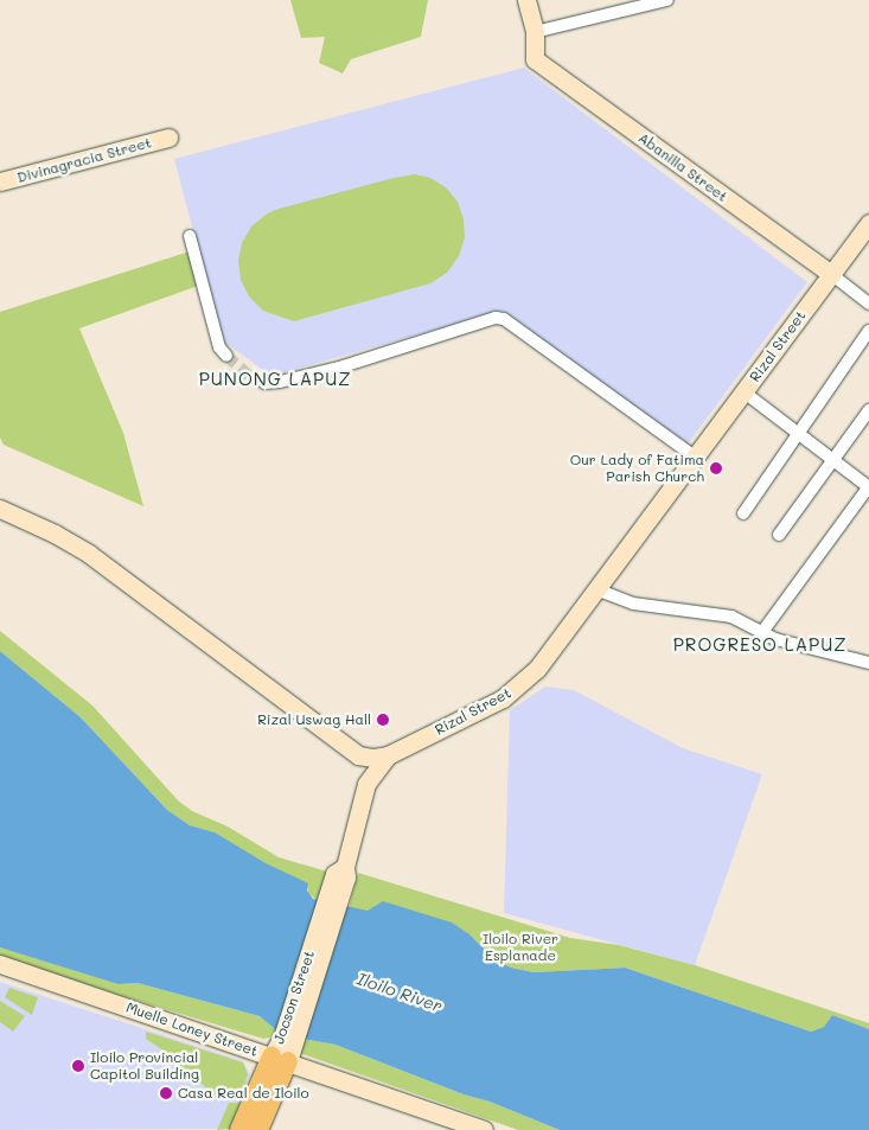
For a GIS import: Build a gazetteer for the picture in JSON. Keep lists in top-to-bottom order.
{
  "streets": {
    "main road": [
      "Divinagracia Street",
      "Abanilla Street",
      "Rizal Street",
      "Jocson Street",
      "Muelle Loney Street"
    ]
  },
  "crossings": [
    ["Abanilla Street", "Rizal Street"],
    ["Rizal Street", "Jocson Street"],
    ["Jocson Street", "Muelle Loney Street"]
  ],
  "districts": ["PUNONG LAPUZ", "PROGRESO LAPUZ"],
  "water": ["Iloilo River"],
  "parks": ["Iloilo River Esplanade"],
  "places": [
    "Our Lady of Fatima Parish Church",
    "Rizal Uswag Hall",
    "Iloilo Provincial Capitol Building",
    "Casa Real de Iloilo"
  ]
}
